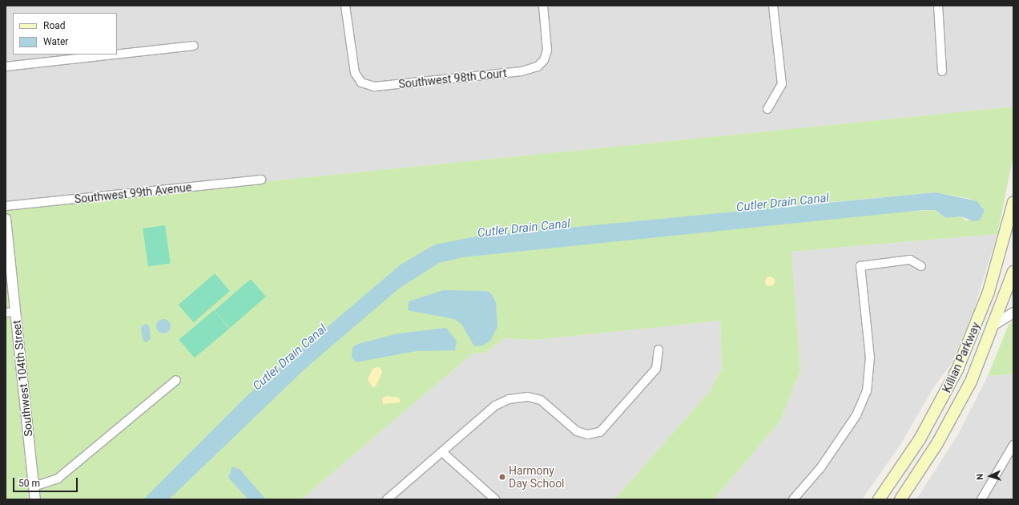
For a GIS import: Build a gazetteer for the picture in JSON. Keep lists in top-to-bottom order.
{
  "streets": {
    "main road": ["Killian Parkway"],
    "street": ["Southwest 98th Court", "Southwest 99th Avenue", "Southwest 104th Street"]
  },
  "water": ["Cutler Drain Canal"],
  "places": ["Harmony Day School"],
  "legend": ["Road", "Water"],
  "scale_bar": "50 m",
  "north": "left"
}
